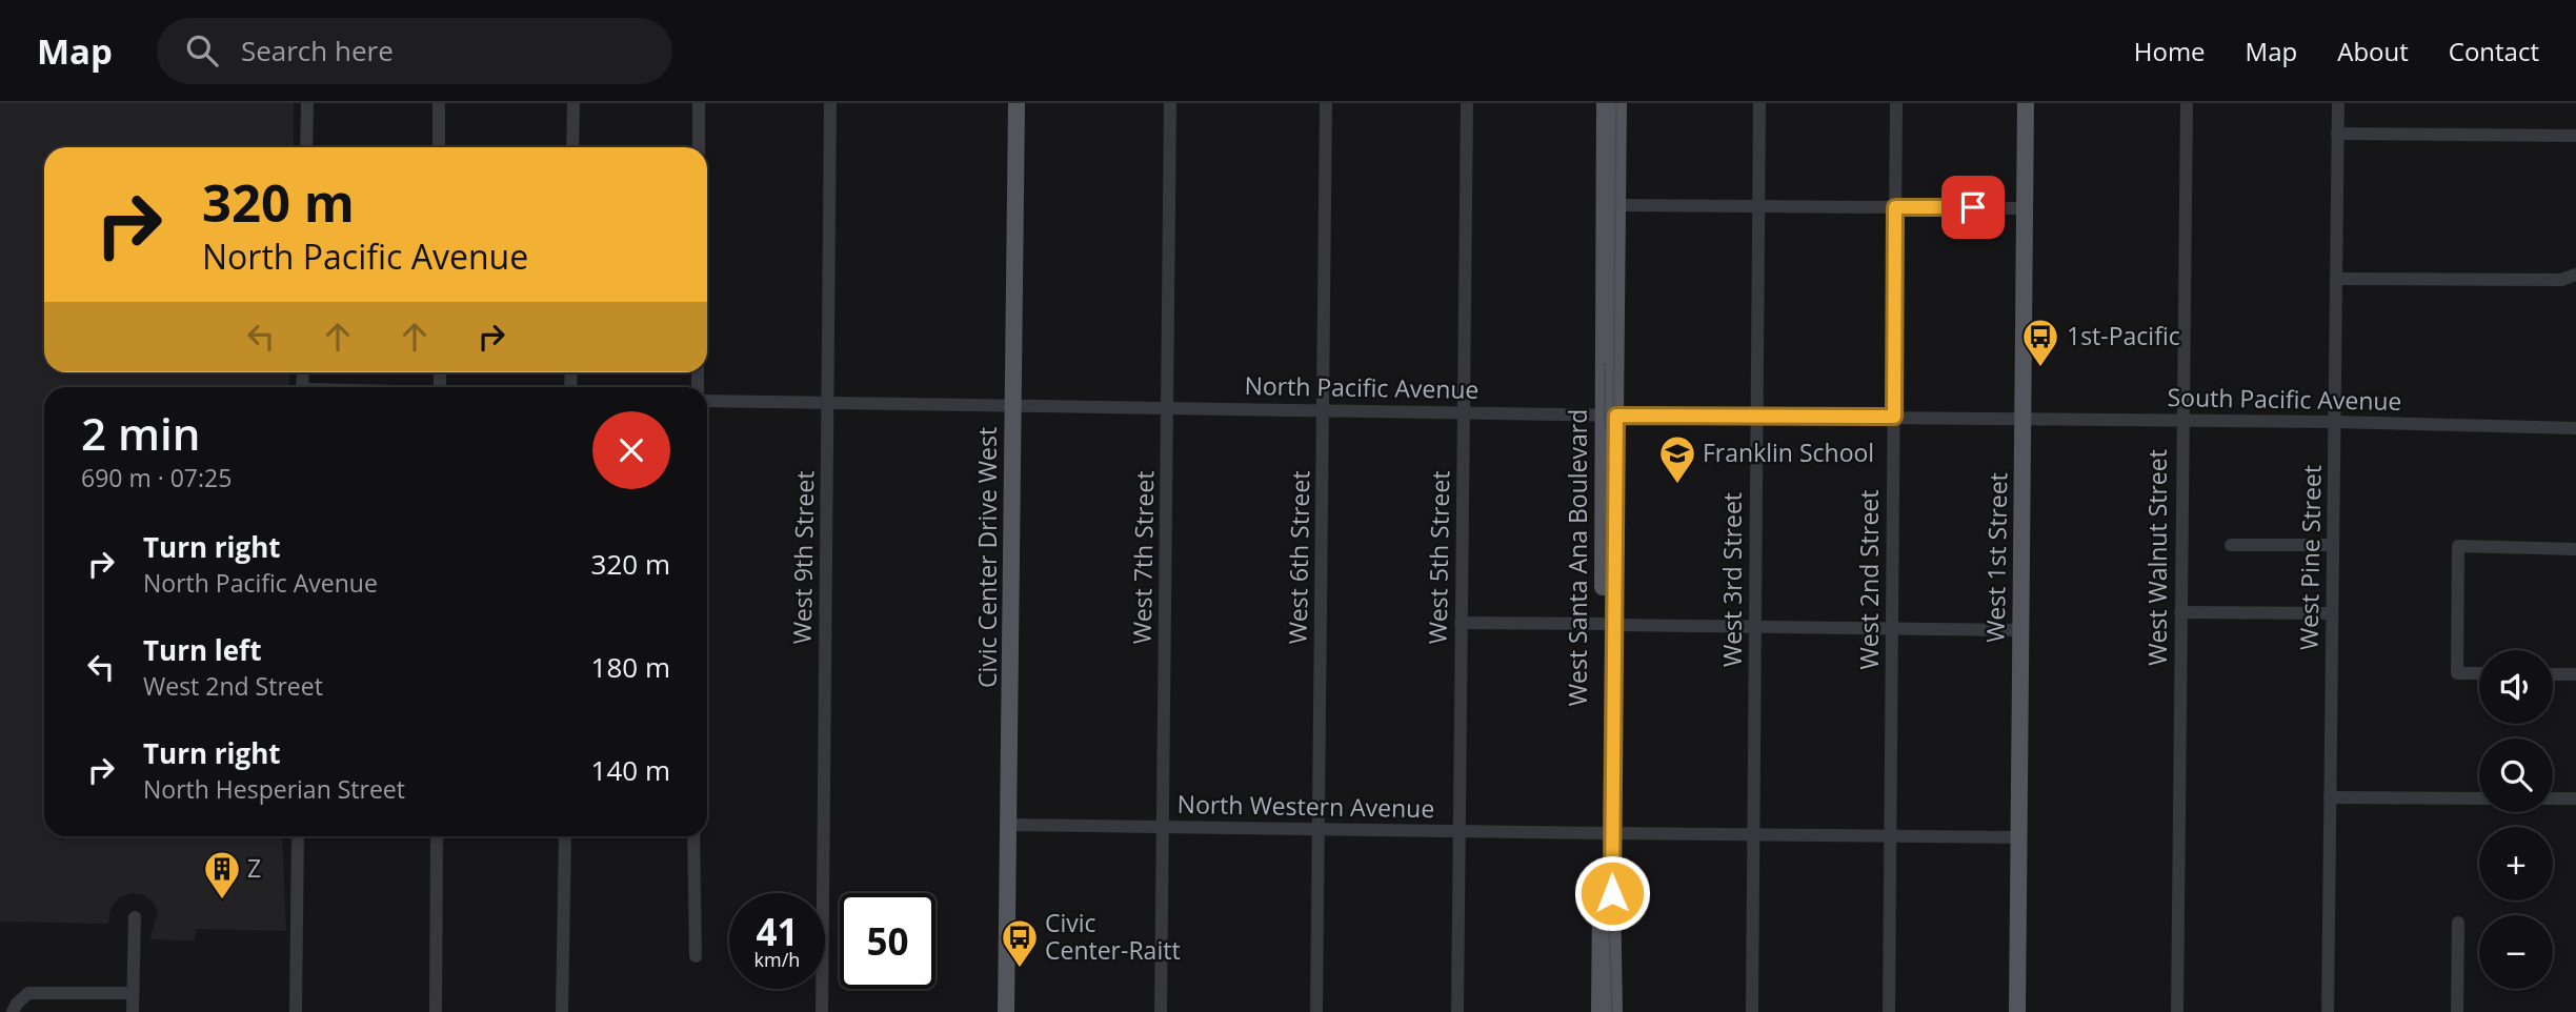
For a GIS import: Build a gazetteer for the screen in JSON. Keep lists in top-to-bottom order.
{
  "streets": {
    "main road": ["Civic Center Drive West", "West Santa Ana Boulevard", "West 1st Street"],
    "street": [
      "North Pacific Avenue",
      "South Pacific Avenue",
      "West 9th Street",
      "West 7th Street",
      "West 6th Street",
      "West 5th Street",
      "West Walnut Street",
      "West Pine Street",
      "West 3rd Street",
      "West 2nd Street",
      "North Western Avenue"
    ]
  },
  "crossings": [
    ["North Pacific Avenue", "South Pacific Avenue"],
    ["North Pacific Avenue", "West 9th Street"],
    ["North Pacific Avenue", "Civic Center Drive West"],
    ["North Pacific Avenue", "West 7th Street"],
    ["North Pacific Avenue", "West 6th Street"],
    ["North Pacific Avenue", "West 5th Street"],
    ["North Pacific Avenue", "West Santa Ana Boulevard"],
    ["North Pacific Avenue", "West 1st Street"],
    ["North Pacific Avenue", "West 3rd Street"],
    ["North Pacific Avenue", "West 2nd Street"],
    ["South Pacific Avenue", "West 1st Street"],
    ["South Pacific Avenue", "West Walnut Street"],
    ["South Pacific Avenue", "West Pine Street"],
    ["Civic Center Drive West", "North Western Avenue"],
    ["West 7th Street", "North Western Avenue"],
    ["West 6th Street", "North Western Avenue"],
    ["West 5th Street", "North Western Avenue"],
    ["West Santa Ana Boulevard", "North Western Avenue"],
    ["West 1st Street", "North Western Avenue"],
    ["West 3rd Street", "North Western Avenue"],
    ["West 2nd Street", "North Western Avenue"]
  ],
  "places": {
    "bus stop": ["1st-Pacific", "Civic Center-Raitt"],
    "school or university": ["Franklin School"],
    "building": ["Z"]
  },
  "page": {
    "header": "Map",
    "search": "Search here",
    "nav": [
      "Home",
      "Map",
      "About",
      "Contact"
    ],
    "turn": ["320 m", "North Pacific Avenue"],
    "heading": ["2 min", "690 m · 07:25"],
    "list": [
      {
        "name": "Turn right",
        "note": "North Pacific Avenue",
        "value": "320 m"
      },
      {
        "name": "Turn left",
        "note": "West 2nd Street",
        "value": "180 m"
      },
      {
        "name": "Turn right",
        "note": "North Hesperian Street",
        "value": "140 m"
      }
    ],
    "map_buttons": ["+", "−"],
    "speed": "41 km/h",
    "limit": "50"
  }
}
